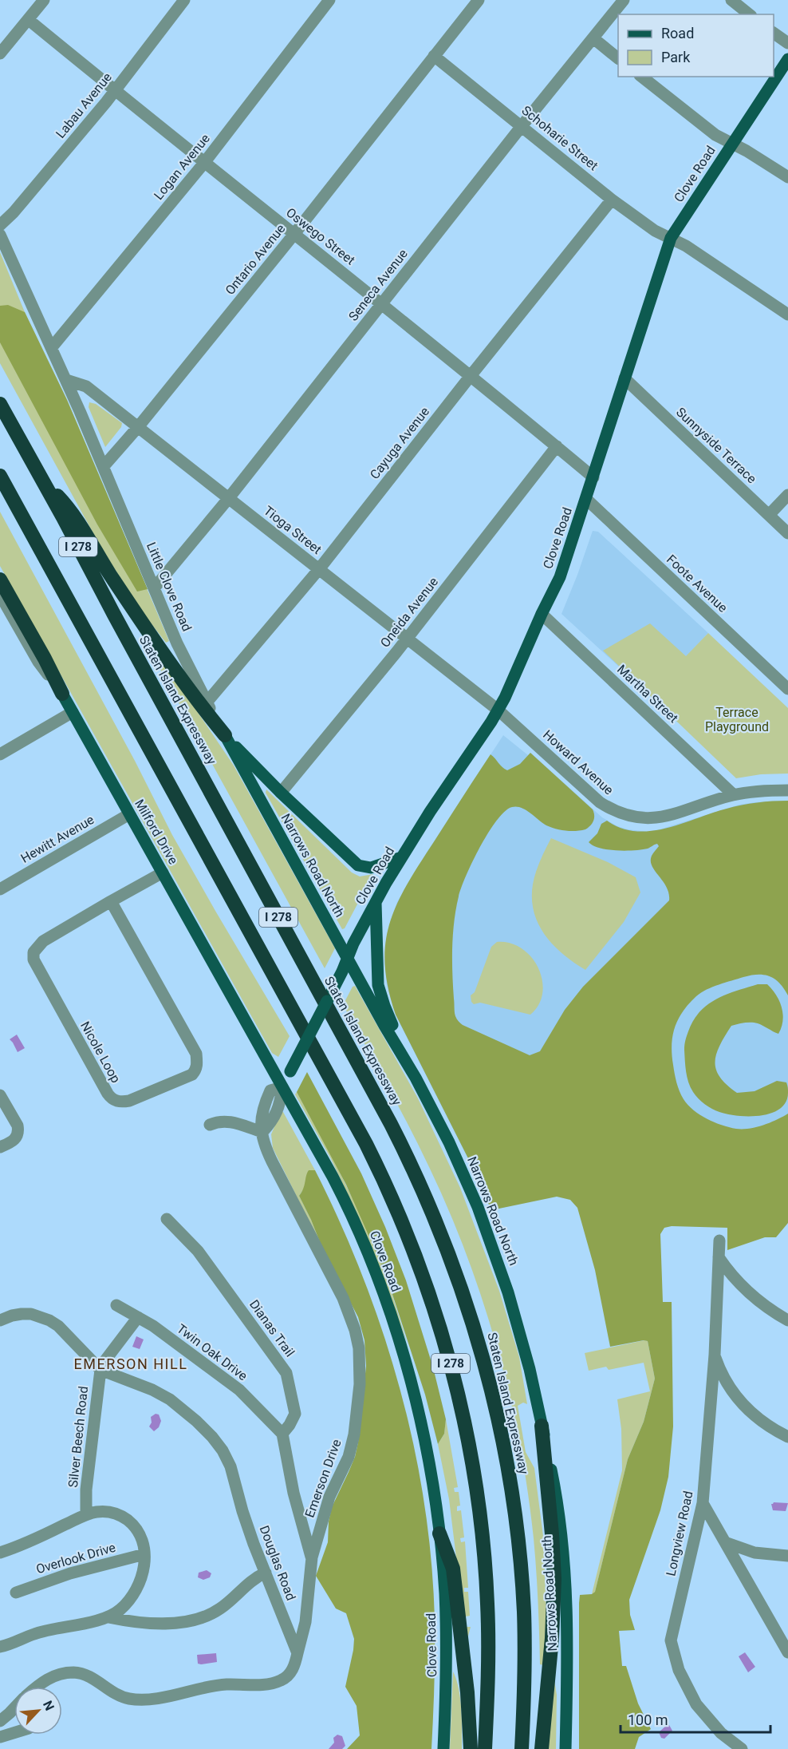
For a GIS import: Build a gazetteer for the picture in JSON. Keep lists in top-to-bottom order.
{
  "streets": {
    "highway": ["I 278", "Staten Island Expressway"],
    "main road": [
      "Clove Road",
      "Little Clove Road",
      "Milford Drive",
      "Narrows Road North"
    ],
    "street": [
      "Labau Avenue",
      "Schoharie Street",
      "Logan Avenue",
      "Oswego Street",
      "Ontario Avenue",
      "Seneca Avenue",
      "Cayuga Avenue",
      "Sunnyside Terrace",
      "Tioga Street",
      "Foote Avenue",
      "Oneida Avenue",
      "Martha Street",
      "Howard Avenue",
      "Hewitt Avenue",
      "Nicole Loop",
      "Dianas Trail",
      "Twin Oak Drive",
      "Silver Beech Road",
      "Emerson Drive",
      "Longview Road",
      "Overlook Drive",
      "Douglas Road"
    ]
  },
  "crossings": [
    ["Labau Avenue", "Oswego Street"],
    ["Schoharie Street", "Clove Road"],
    ["Schoharie Street", "Ontario Avenue"],
    ["Schoharie Street", "Seneca Avenue"],
    ["Schoharie Street", "Cayuga Avenue"],
    ["Logan Avenue", "Oswego Street"],
    ["Logan Avenue", "Little Clove Road"],
    ["Clove Road", "Oswego Street"],
    ["Clove Road", "Sunnyside Terrace"],
    ["Clove Road", "Tioga Street"],
    ["Clove Road", "Foote Avenue"],
    ["Clove Road", "Little Clove Road"],
    ["Clove Road", "Martha Street"],
    ["Clove Road", "Howard Avenue"],
    ["Clove Road", "Milford Drive"],
    ["Clove Road", "Narrows Road North"],
    ["Oswego Street", "Ontario Avenue"],
    ["Oswego Street", "Seneca Avenue"],
    ["Oswego Street", "Cayuga Avenue"],
    ["Oswego Street", "Oneida Avenue"],
    ["Ontario Avenue", "Tioga Street"],
    ["Ontario Avenue", "Little Clove Road"],
    ["Seneca Avenue", "Tioga Street"],
    ["Seneca Avenue", "Little Clove Road"],
    ["Cayuga Avenue", "Tioga Street"],
    ["Cayuga Avenue", "Little Clove Road"],
    ["Tioga Street", "Little Clove Road"],
    ["Tioga Street", "Oneida Avenue"],
    ["Tioga Street", "Howard Avenue"],
    ["Little Clove Road", "Oneida Avenue"],
    ["Little Clove Road", "Narrows Road North"],
    ["Martha Street", "Howard Avenue"],
    ["Milford Drive", "Hewitt Avenue"],
    ["Milford Drive", "Nicole Loop"],
    ["Dianas Trail", "Twin Oak Drive"],
    ["Twin Oak Drive", "Silver Beech Road"],
    ["Silver Beech Road", "Douglas Road"],
    ["Emerson Drive", "Douglas Road"]
  ],
  "districts": ["EMERSON HILL"],
  "parks": ["Terrace Playground"],
  "legend": ["Road", "Park"],
  "scale_bar": "100 m",
  "north": "top right"
}
